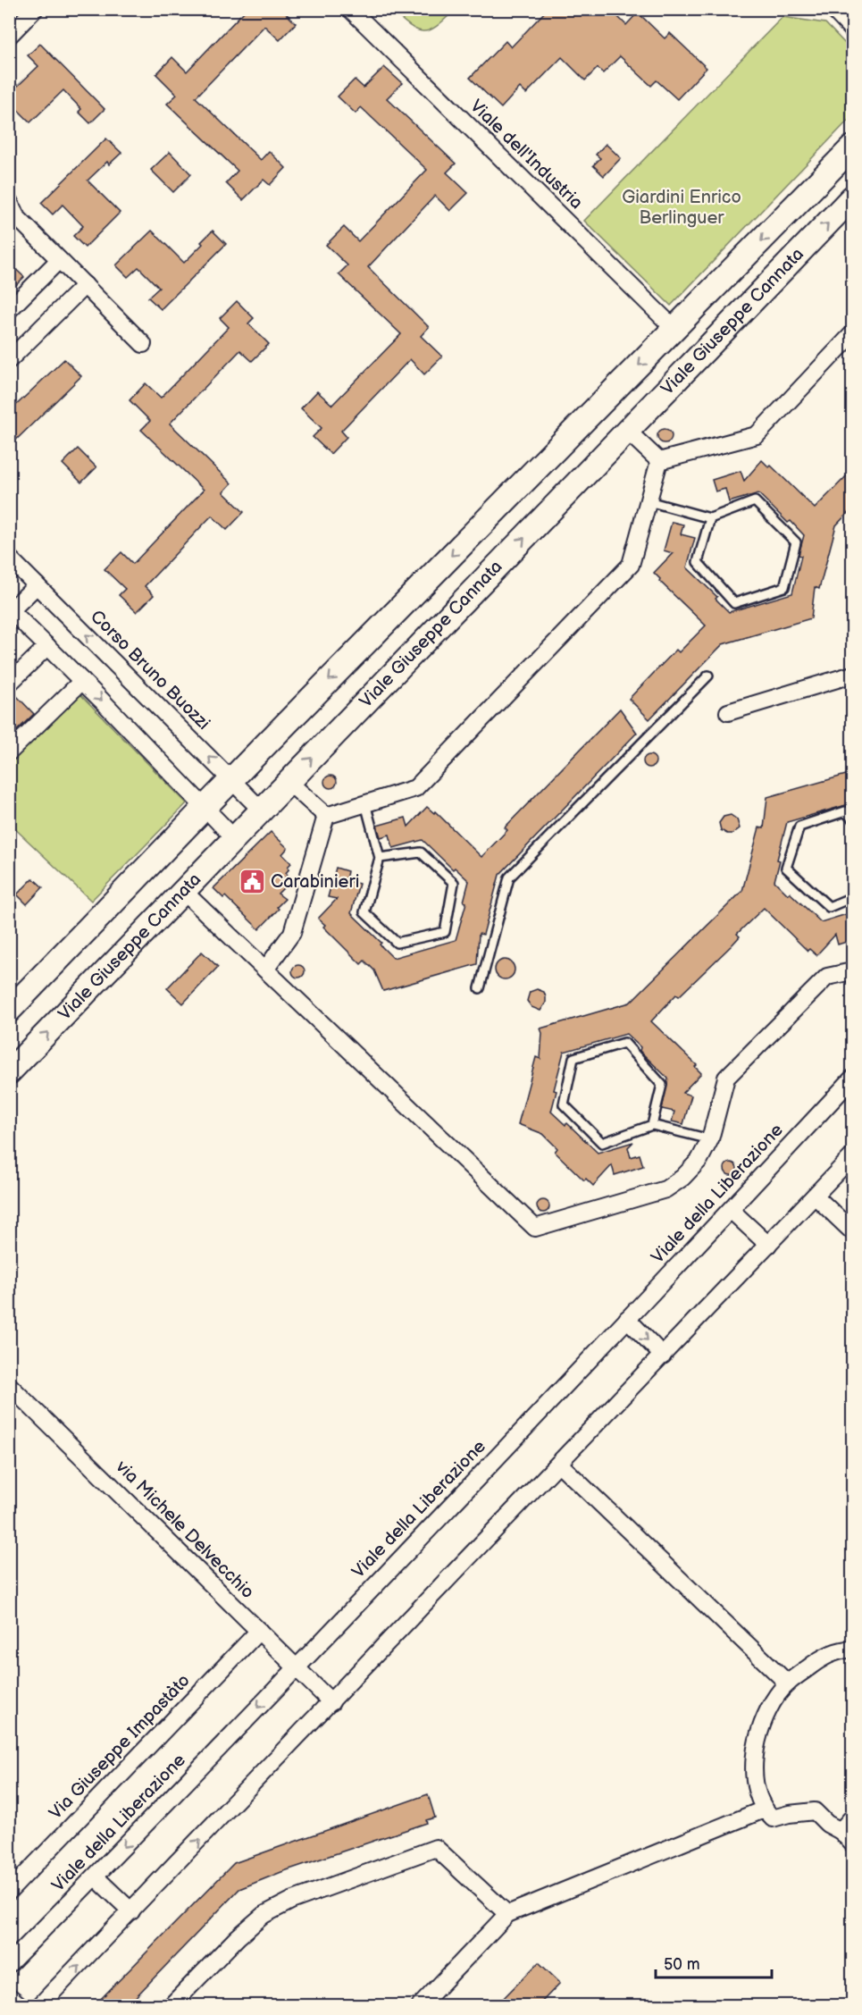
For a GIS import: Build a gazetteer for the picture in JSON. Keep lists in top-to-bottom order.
{
  "streets": {
    "street": [
      "Viale dell'Industria",
      "Viale Giuseppe Cannata",
      "Corso Bruno Buozzi",
      "Viale della Liberazione",
      "via Michele Delvecchio",
      "Via Giuseppe Impastàto"
    ]
  },
  "crossings": [
    ["Viale dell'Industria", "Viale Giuseppe Cannata"],
    ["Viale Giuseppe Cannata", "Corso Bruno Buozzi"],
    ["Viale della Liberazione", "via Michele Delvecchio"],
    ["via Michele Delvecchio", "Via Giuseppe Impastàto"]
  ],
  "parks": ["Giardini Enrico Berlinguer"],
  "places": {
    "public building": ["Carabinieri"]
  },
  "scale_bar": "50 m"
}
